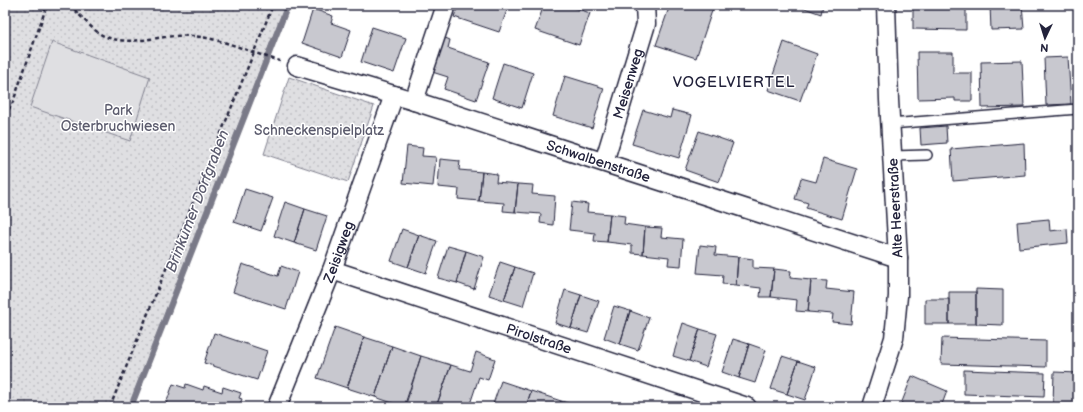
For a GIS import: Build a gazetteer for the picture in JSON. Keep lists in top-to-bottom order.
{
  "streets": {
    "street": [
      "Meisenweg",
      "Schwalbenstraße",
      "Alte Heerstraße",
      "Zeisigweg",
      "Pirolstraße"
    ]
  },
  "crossings": [
    ["Meisenweg", "Schwalbenstraße"],
    ["Schwalbenstraße", "Alte Heerstraße"],
    ["Schwalbenstraße", "Zeisigweg"],
    ["Zeisigweg", "Pirolstraße"]
  ],
  "districts": ["VOGELVIERTEL"],
  "water": ["Brinkumer Dorfgraben"],
  "parks": ["Park Osterbruchwiesen", "Schneckenspielplatz"],
  "north": "bottom"
}
